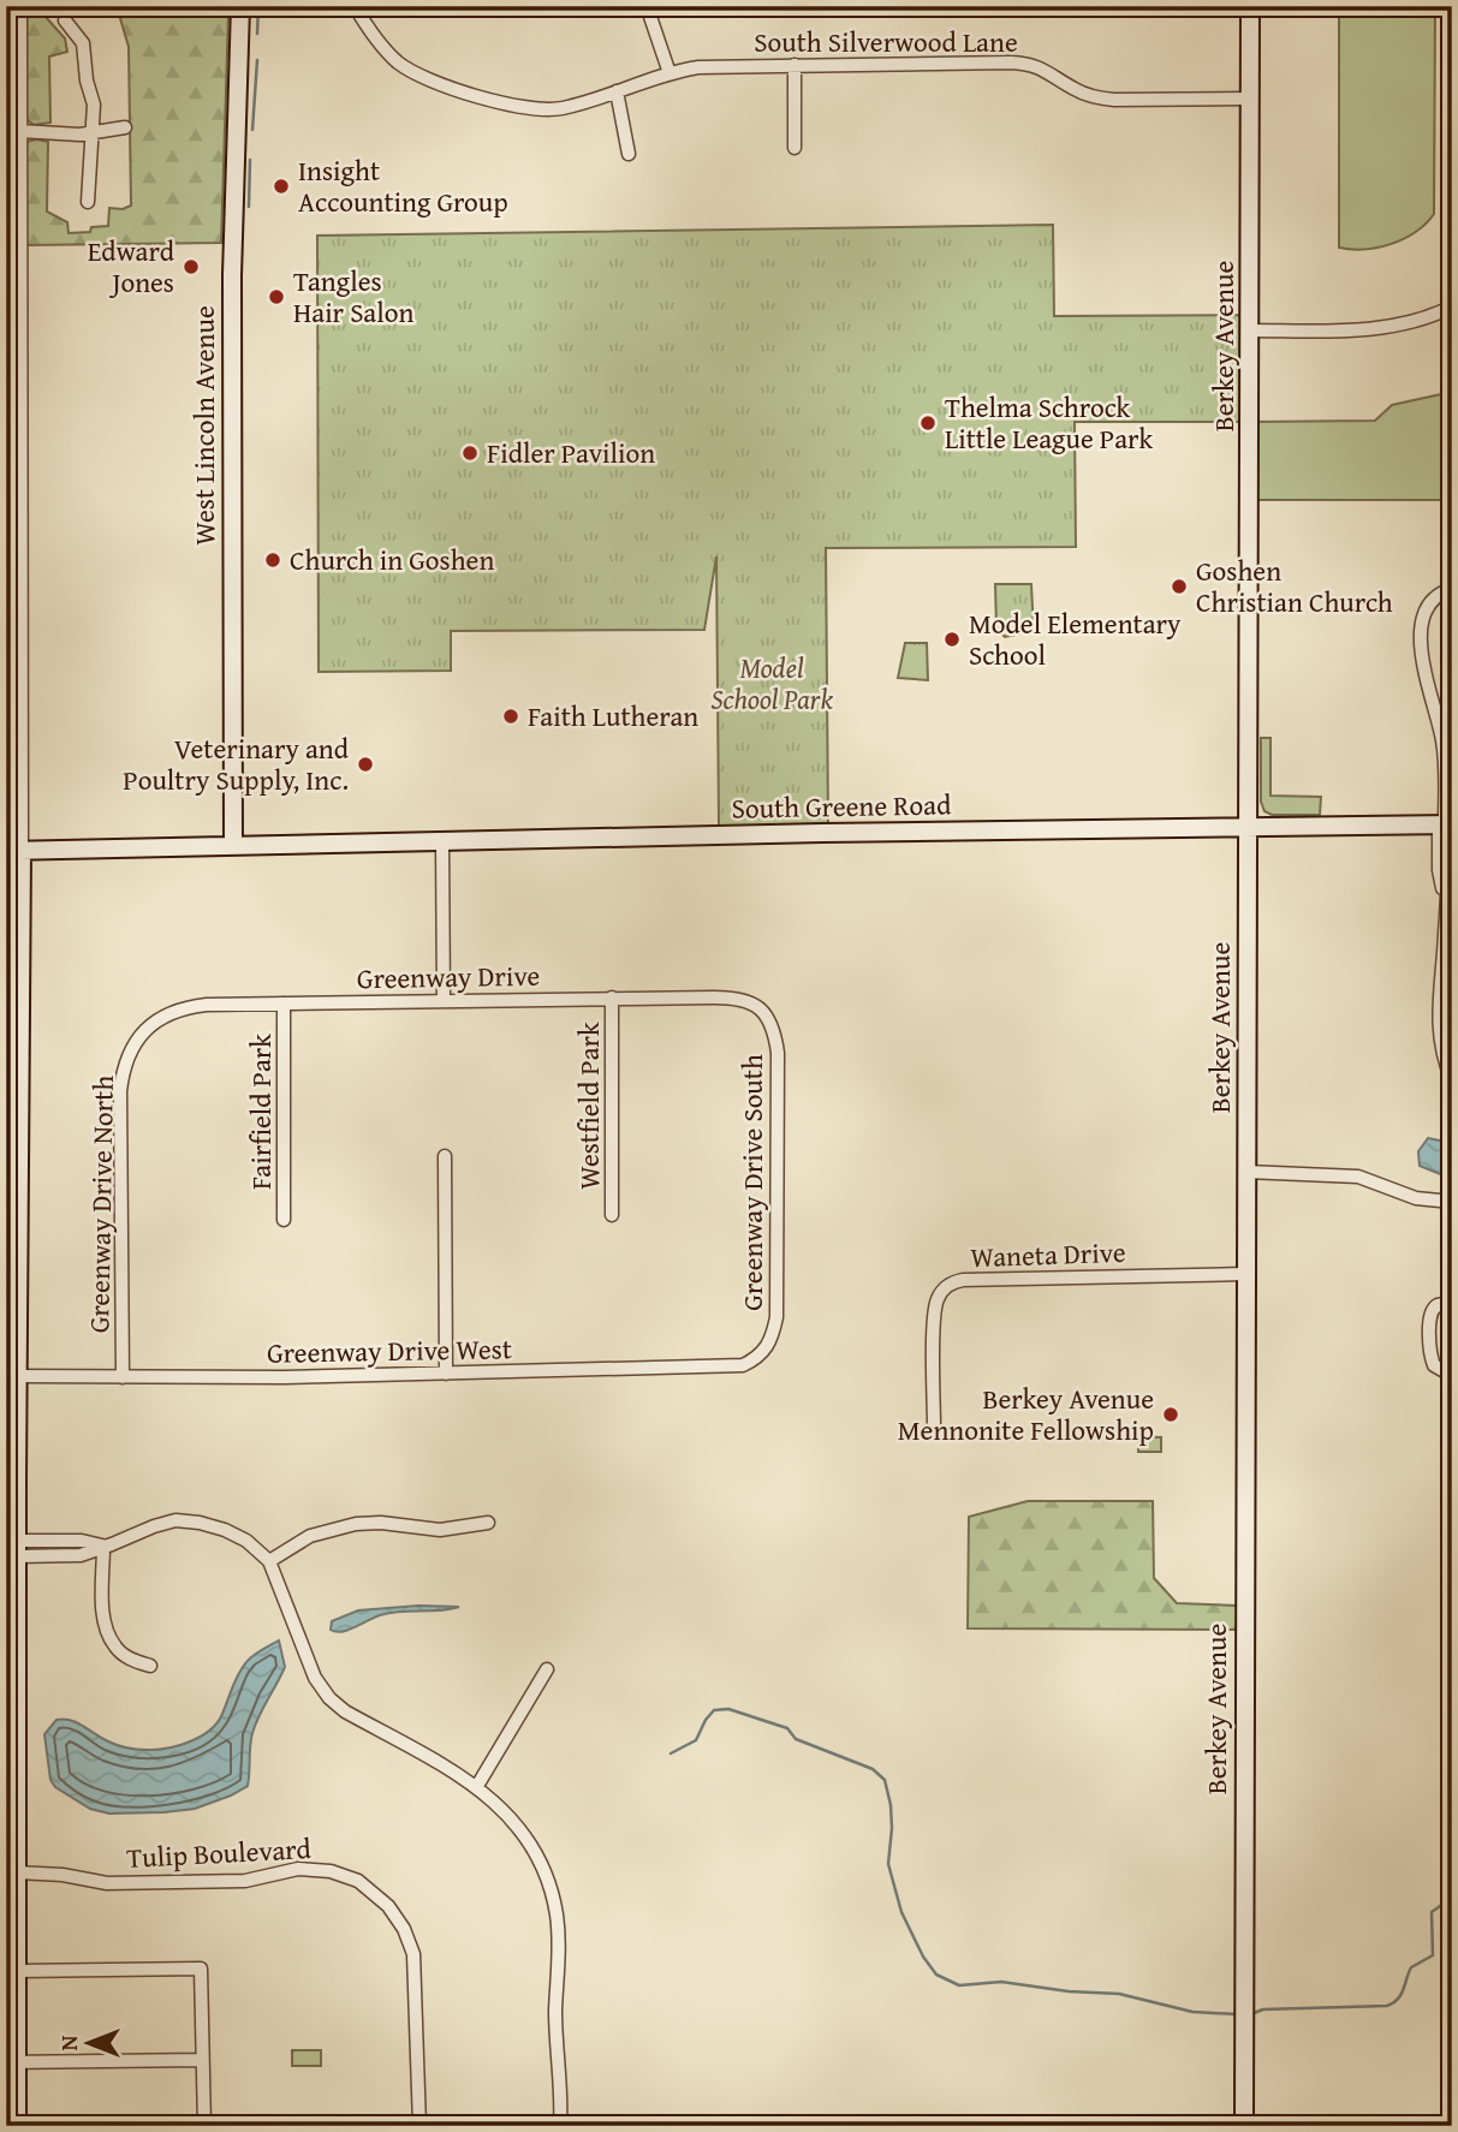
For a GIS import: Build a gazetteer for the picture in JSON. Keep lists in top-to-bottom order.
{
  "streets": {
    "street": [
      "South Silverwood Lane",
      "Berkey Avenue",
      "West Lincoln Avenue",
      "South Greene Road",
      "Greenway Drive",
      "Westfield Park",
      "Fairfield Park",
      "Greenway Drive South",
      "Greenway Drive North",
      "Waneta Drive",
      "Greenway Drive West",
      "Tulip Boulevard"
    ]
  },
  "crossings": [
    ["South Silverwood Lane", "Berkey Avenue"],
    ["Berkey Avenue", "South Greene Road"],
    ["Berkey Avenue", "Waneta Drive"],
    ["West Lincoln Avenue", "South Greene Road"],
    ["Greenway Drive", "Westfield Park"],
    ["Greenway Drive", "Fairfield Park"],
    ["Greenway Drive", "Greenway Drive South"],
    ["Greenway Drive", "Greenway Drive North"],
    ["Greenway Drive South", "Greenway Drive West"],
    ["Greenway Drive North", "Greenway Drive West"]
  ],
  "parks": ["Model School Park"],
  "places": [
    "Insight Accounting Group",
    "Edward Jones",
    "Tangles Hair Salon",
    "Thelma Schrock Little League Park",
    "Fidler Pavilion",
    "Church in Goshen",
    "Goshen Christian Church",
    "Model Elementary School",
    "Faith Lutheran",
    "Veterinary and Poultry Supply, Inc.",
    "Berkey Avenue Mennonite Fellowship"
  ],
  "north": "left"
}
